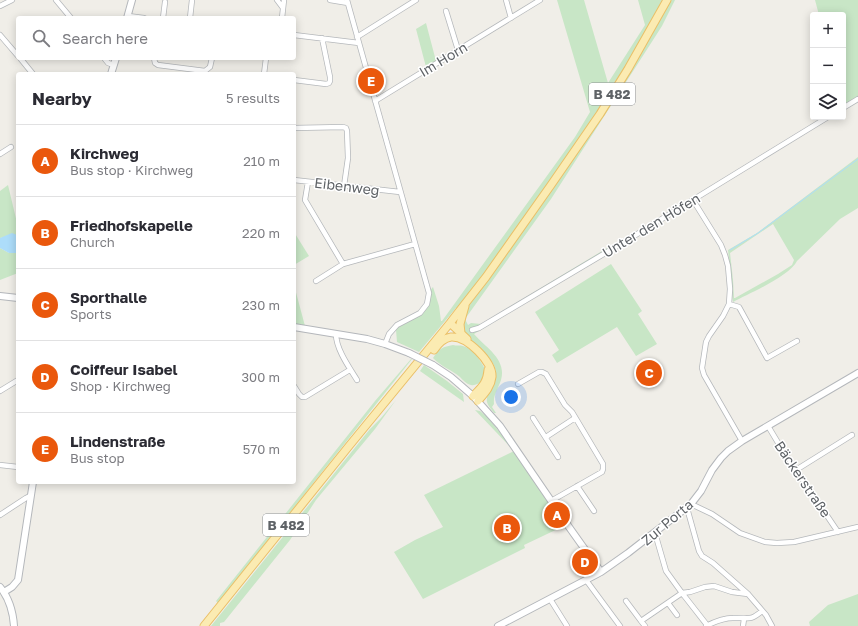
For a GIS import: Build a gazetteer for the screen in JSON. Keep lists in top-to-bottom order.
{
  "streets": {
    "main road": ["B 482"],
    "street": [
      "Im Horn",
      "Eibenweg",
      "Unter den Höfen",
      "Bäckerstraße",
      "Zur Porta"
    ]
  },
  "crossings": [
    ["Bäckerstraße", "Zur Porta"]
  ],
  "page": {
    "map_buttons": ["+", "−"],
    "search": "Search here",
    "pins": [
      "E",
      "C",
      "A",
      "B",
      "D"
    ],
    "heading": ["Nearby", "5 results"],
    "list": [
      {
        "mark": "A",
        "name": "Kirchweg",
        "note": "Bus stop · Kirchweg",
        "value": "210 m"
      },
      {
        "mark": "B",
        "name": "Friedhofskapelle",
        "note": "Church",
        "value": "220 m"
      },
      {
        "mark": "C",
        "name": "Sporthalle",
        "note": "Sports",
        "value": "230 m"
      },
      {
        "mark": "D",
        "name": "Coiffeur Isabel",
        "note": "Shop · Kirchweg",
        "value": "300 m"
      },
      {
        "mark": "E",
        "name": "Lindenstraße",
        "note": "Bus stop",
        "value": "570 m"
      }
    ]
  }
}
